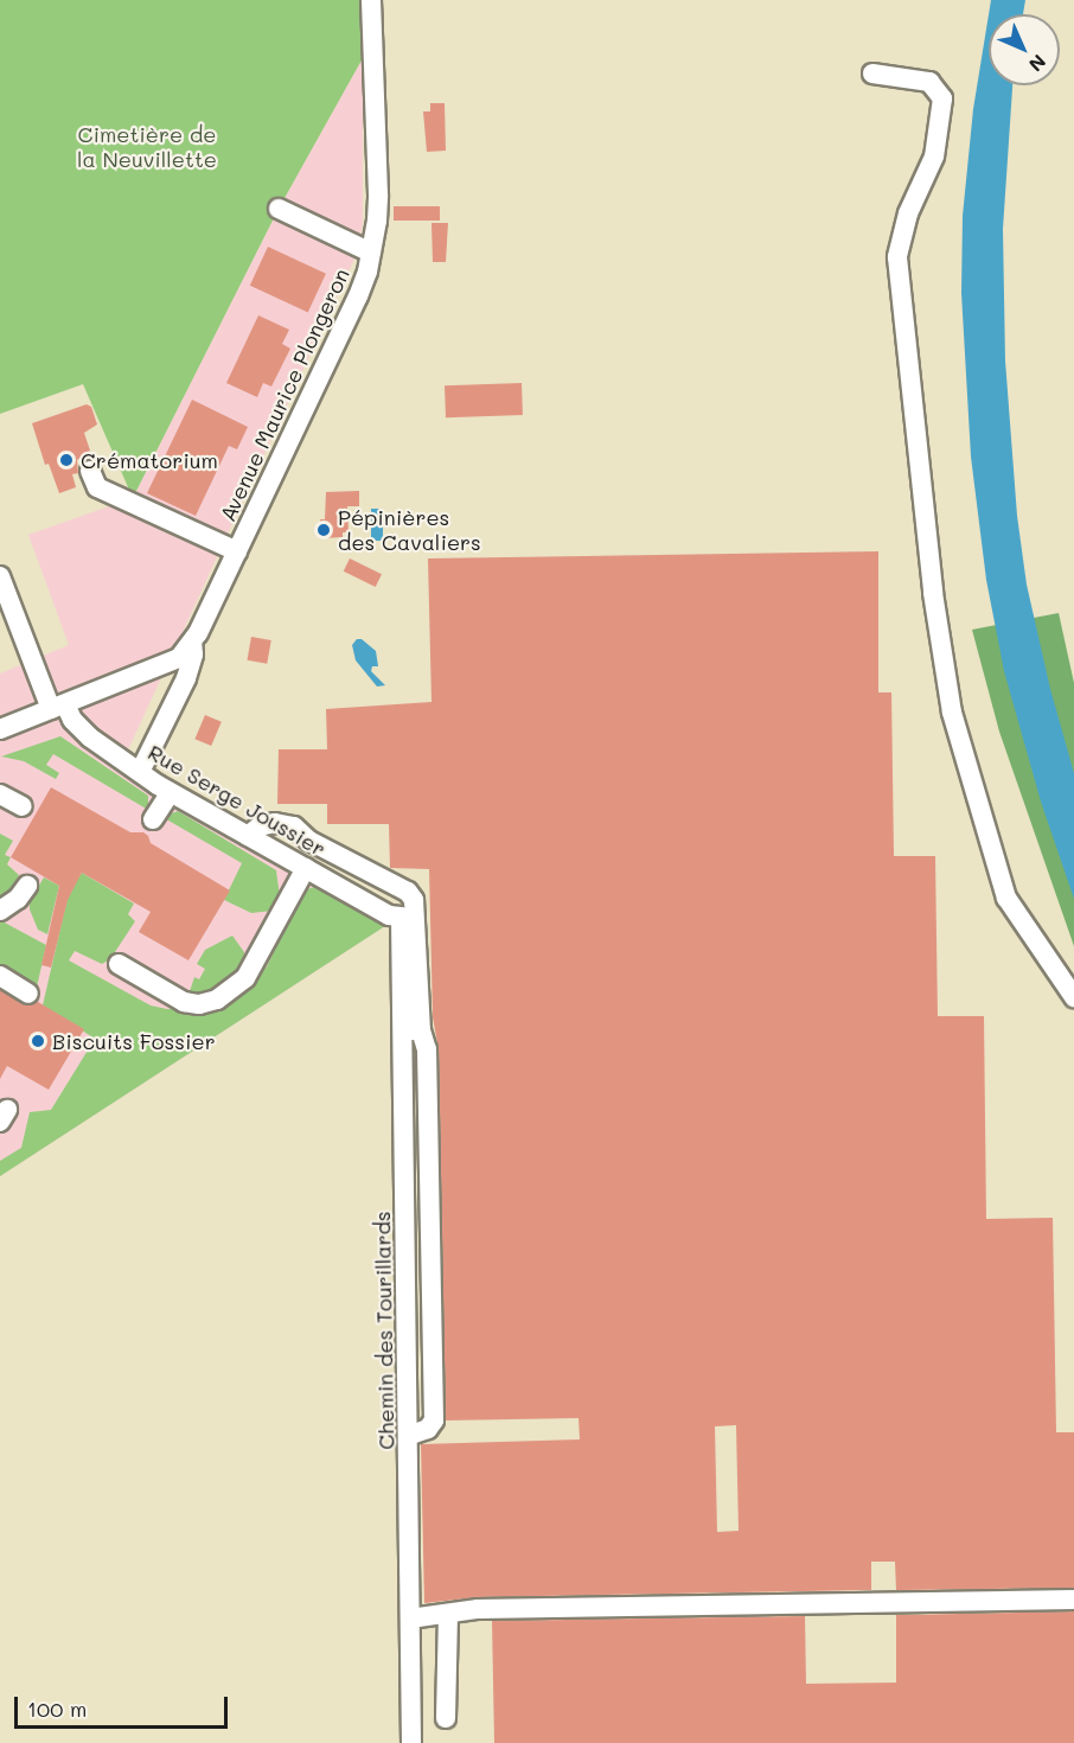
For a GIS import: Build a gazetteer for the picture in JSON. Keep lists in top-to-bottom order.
{
  "streets": {
    "street": ["Avenue Maurice Plongeron", "Rue Serge Joussier", "Chemin des Tourillards"]
  },
  "crossings": [
    ["Avenue Maurice Plongeron", "Rue Serge Joussier"],
    ["Rue Serge Joussier", "Chemin des Tourillards"]
  ],
  "parks": ["Cimetière de la Neuvillette"],
  "places": ["Crématorium", "Pépinières des Cavaliers", "Biscuits Fossier"],
  "scale_bar": "100 m",
  "north": "bottom right"
}
